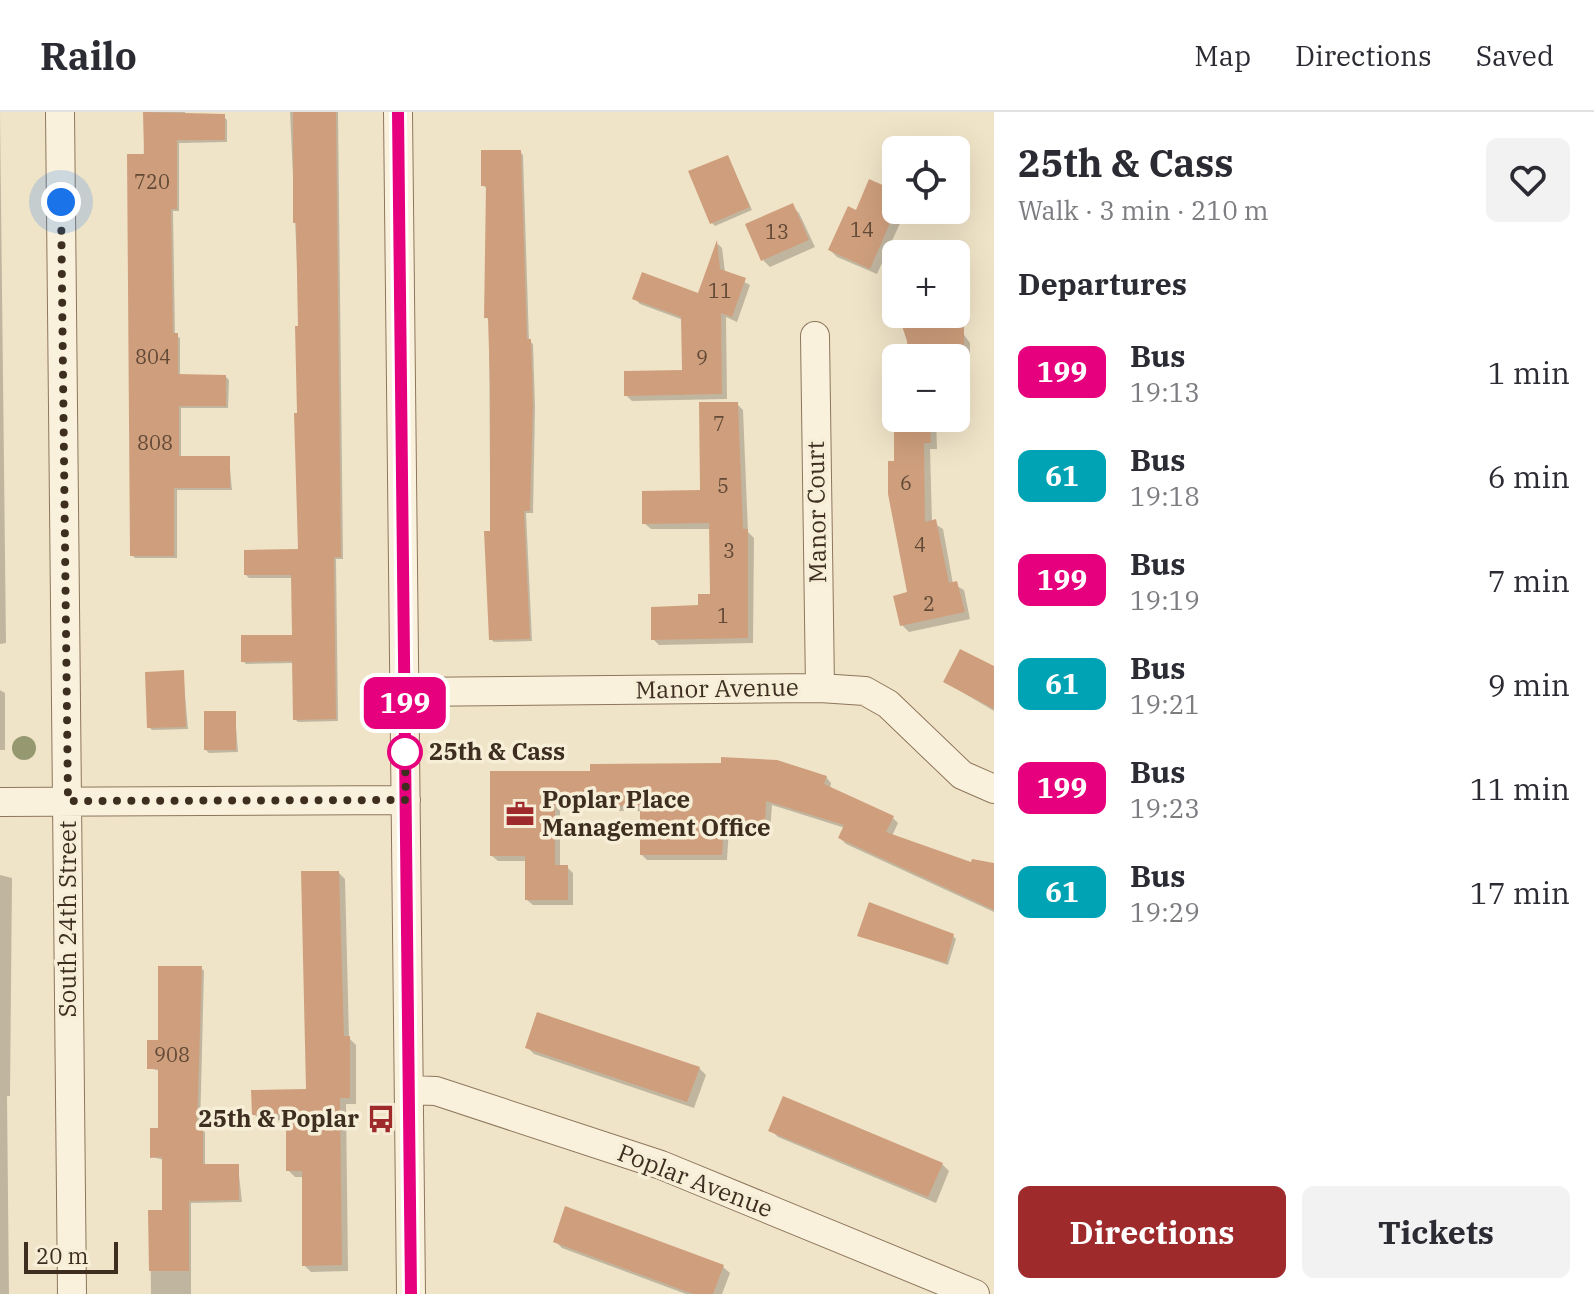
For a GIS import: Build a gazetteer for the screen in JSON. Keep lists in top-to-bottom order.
{
  "streets": {
    "street": [
      "Manor Court",
      "Manor Avenue",
      "South 24th Street",
      "Poplar Avenue"
    ]
  },
  "crossings": [
    ["Manor Court", "Manor Avenue"]
  ],
  "places": {
    "other": ["25th & Cass"],
    "office": ["Poplar Place Management Office"],
    "bus stop": ["25th & Poplar"]
  },
  "lines": ["bus line 199"],
  "house_numbers": [
    "720",
    "14",
    "13",
    "11",
    "804",
    "9",
    "7",
    "808",
    "6",
    "5",
    "4",
    "3",
    "2",
    "1",
    "908"
  ],
  "scale_bar": "20 m",
  "page": {
    "header": "Railo",
    "nav": ["Map", "Directions", "Saved"],
    "on_map": "199",
    "heading": [
      ["25th & Cass", "Walk · 3 min · 210 m"],
      "Departures"
    ],
    "map_buttons": ["+", "−"],
    "list": [
      {
        "mark": "199",
        "name": "Bus",
        "note": "19:13",
        "value": "1 min"
      },
      {
        "mark": "61",
        "name": "Bus",
        "note": "19:18",
        "value": "6 min"
      },
      {
        "mark": "199",
        "name": "Bus",
        "note": "19:19",
        "value": "7 min"
      },
      {
        "mark": "61",
        "name": "Bus",
        "note": "19:21",
        "value": "9 min"
      },
      {
        "mark": "199",
        "name": "Bus",
        "note": "19:23",
        "value": "11 min"
      },
      {
        "mark": "61",
        "name": "Bus",
        "note": "19:29",
        "value": "17 min"
      }
    ],
    "buttons": ["Directions", "Tickets"],
    "scale": "20 m"
  }
}
